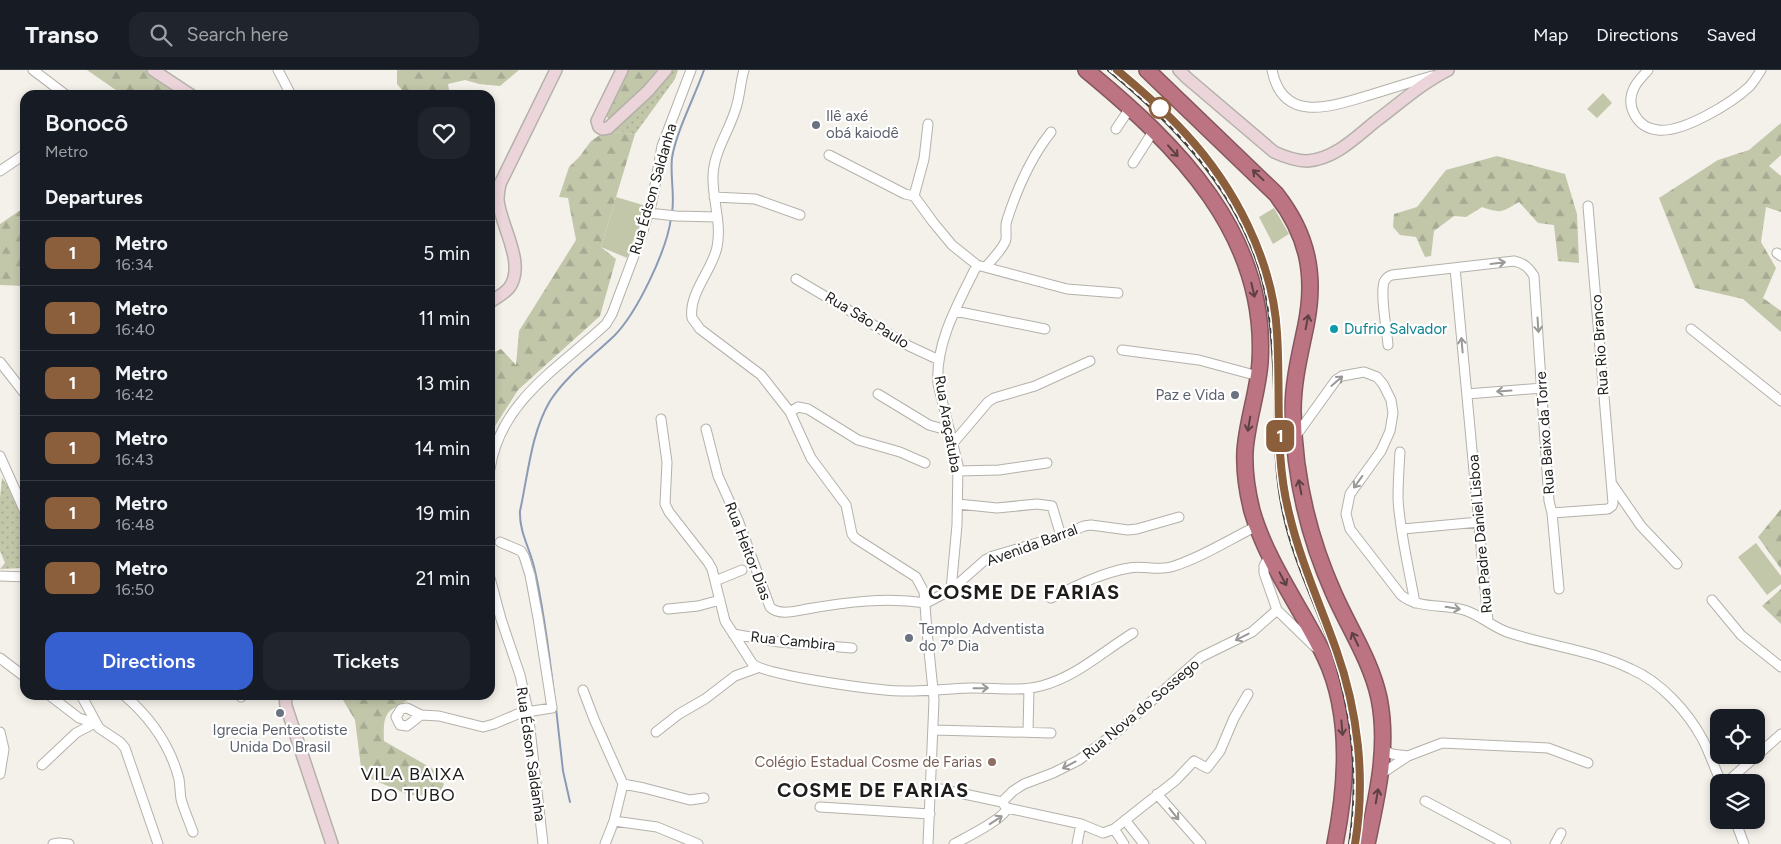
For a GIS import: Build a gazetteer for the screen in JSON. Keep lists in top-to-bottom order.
{
  "streets": {
    "street": [
      "Rua Édson Saldanha",
      "Rua São Paulo",
      "Rua Rio Branco",
      "Rua Araçatuba",
      "Rua Baixo da Torre",
      "Rua Padre Daniel Lisboa",
      "Avenida Barral",
      "Rua Heitor Dias",
      "Rua Cambira",
      "Rua Nova do Sossego"
    ]
  },
  "crossings": [
    ["Rua São Paulo", "Rua Araçatuba"],
    ["Rua Rio Branco", "Rua Baixo da Torre"],
    ["Rua Araçatuba", "Avenida Barral"],
    ["Rua Baixo da Torre", "Rua Padre Daniel Lisboa"],
    ["Avenida Barral", "Rua Heitor Dias"]
  ],
  "districts": ["COSME DE FARIAS", "VILA BAIXA DO TUBO", "COSME DE FARIAS"],
  "places": [
    "Ilê axé obá kaiodê",
    "Dufrio Salvador",
    "Paz e Vida",
    "Templo Adventista do 7º Dia",
    "Igrecia Pentecotiste Unida Do Brasil",
    "Colégio Estadual Cosme de Farias"
  ],
  "lines": ["metro line 1"],
  "page": {
    "header": "Transo",
    "search": "Search here",
    "nav": ["Map", "Directions", "Saved"],
    "on_map": "1",
    "heading": [
      ["Bonocô", "Metro"],
      "Departures"
    ],
    "list": [
      {
        "mark": "1",
        "name": "Metro",
        "note": "16:34",
        "value": "5 min"
      },
      {
        "mark": "1",
        "name": "Metro",
        "note": "16:40",
        "value": "11 min"
      },
      {
        "mark": "1",
        "name": "Metro",
        "note": "16:42",
        "value": "13 min"
      },
      {
        "mark": "1",
        "name": "Metro",
        "note": "16:43",
        "value": "14 min"
      },
      {
        "mark": "1",
        "name": "Metro",
        "note": "16:48",
        "value": "19 min"
      },
      {
        "mark": "1",
        "name": "Metro",
        "note": "16:50",
        "value": "21 min"
      }
    ],
    "buttons": ["Directions", "Tickets"]
  }
}
